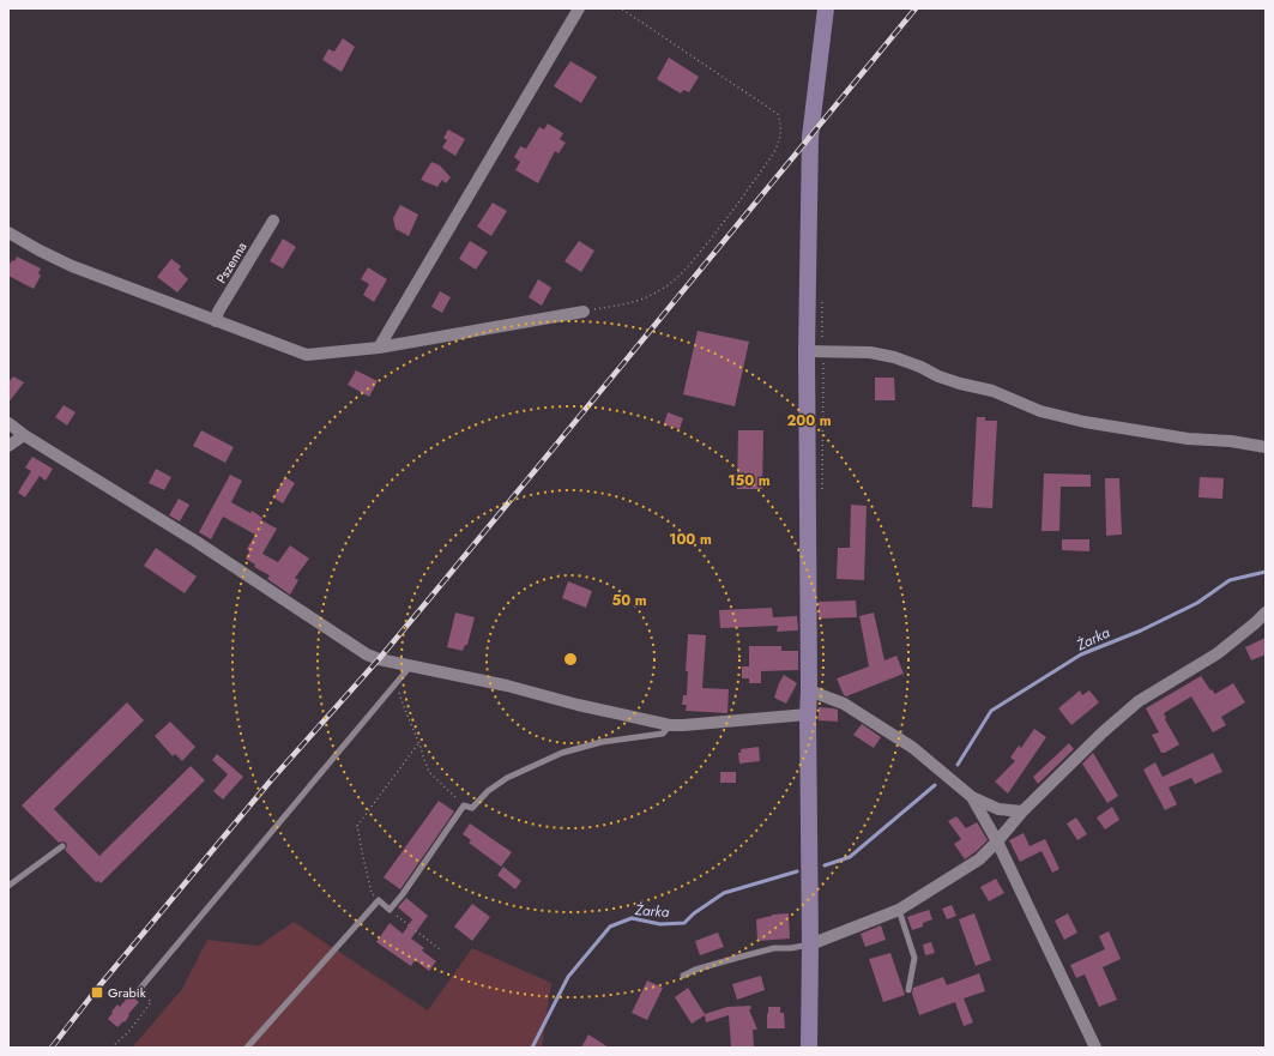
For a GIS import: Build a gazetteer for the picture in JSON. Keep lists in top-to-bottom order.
{
  "streets": {
    "street": ["Pszenna"]
  },
  "water": ["Żarka"],
  "places": {
    "transit": ["Grabik"]
  },
  "rings": [
    "200 m",
    "150 m",
    "100 m",
    "50 m"
  ]
}
